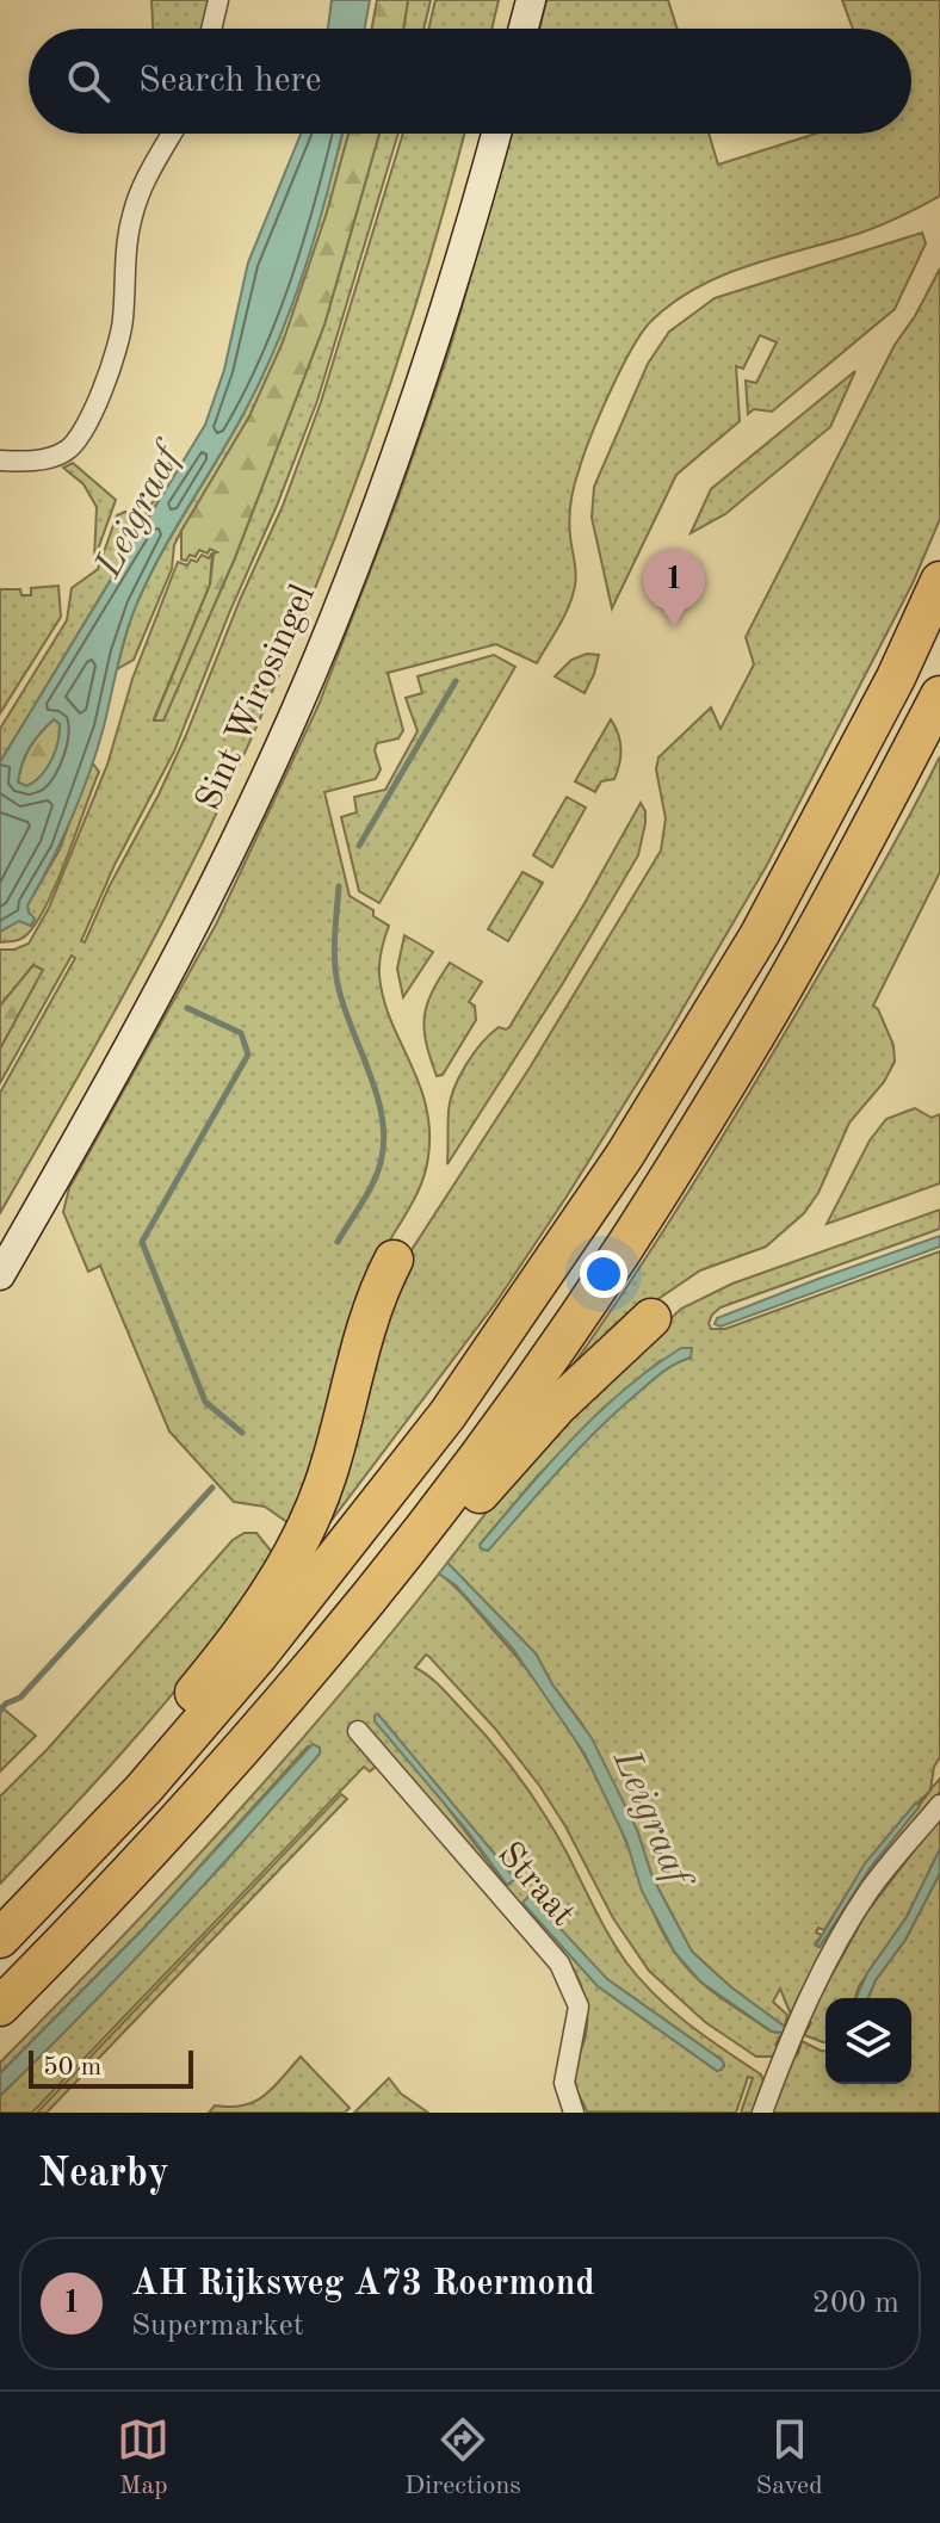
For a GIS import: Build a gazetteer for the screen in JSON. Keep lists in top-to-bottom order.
{
  "streets": {
    "main road": ["Sint Wirosingel"],
    "street": ["Straat"]
  },
  "water": ["Leigraaf"],
  "scale_bar": "50 m",
  "page": {
    "search": "Search here",
    "pins": "1",
    "scale": "50 m",
    "heading": "Nearby",
    "list": [
      {
        "mark": "1",
        "name": "AH Rijksweg A73 Roermond",
        "note": "Supermarket",
        "value": "200 m"
      }
    ],
    "nav": ["Map", "Directions", "Saved"]
  }
}
